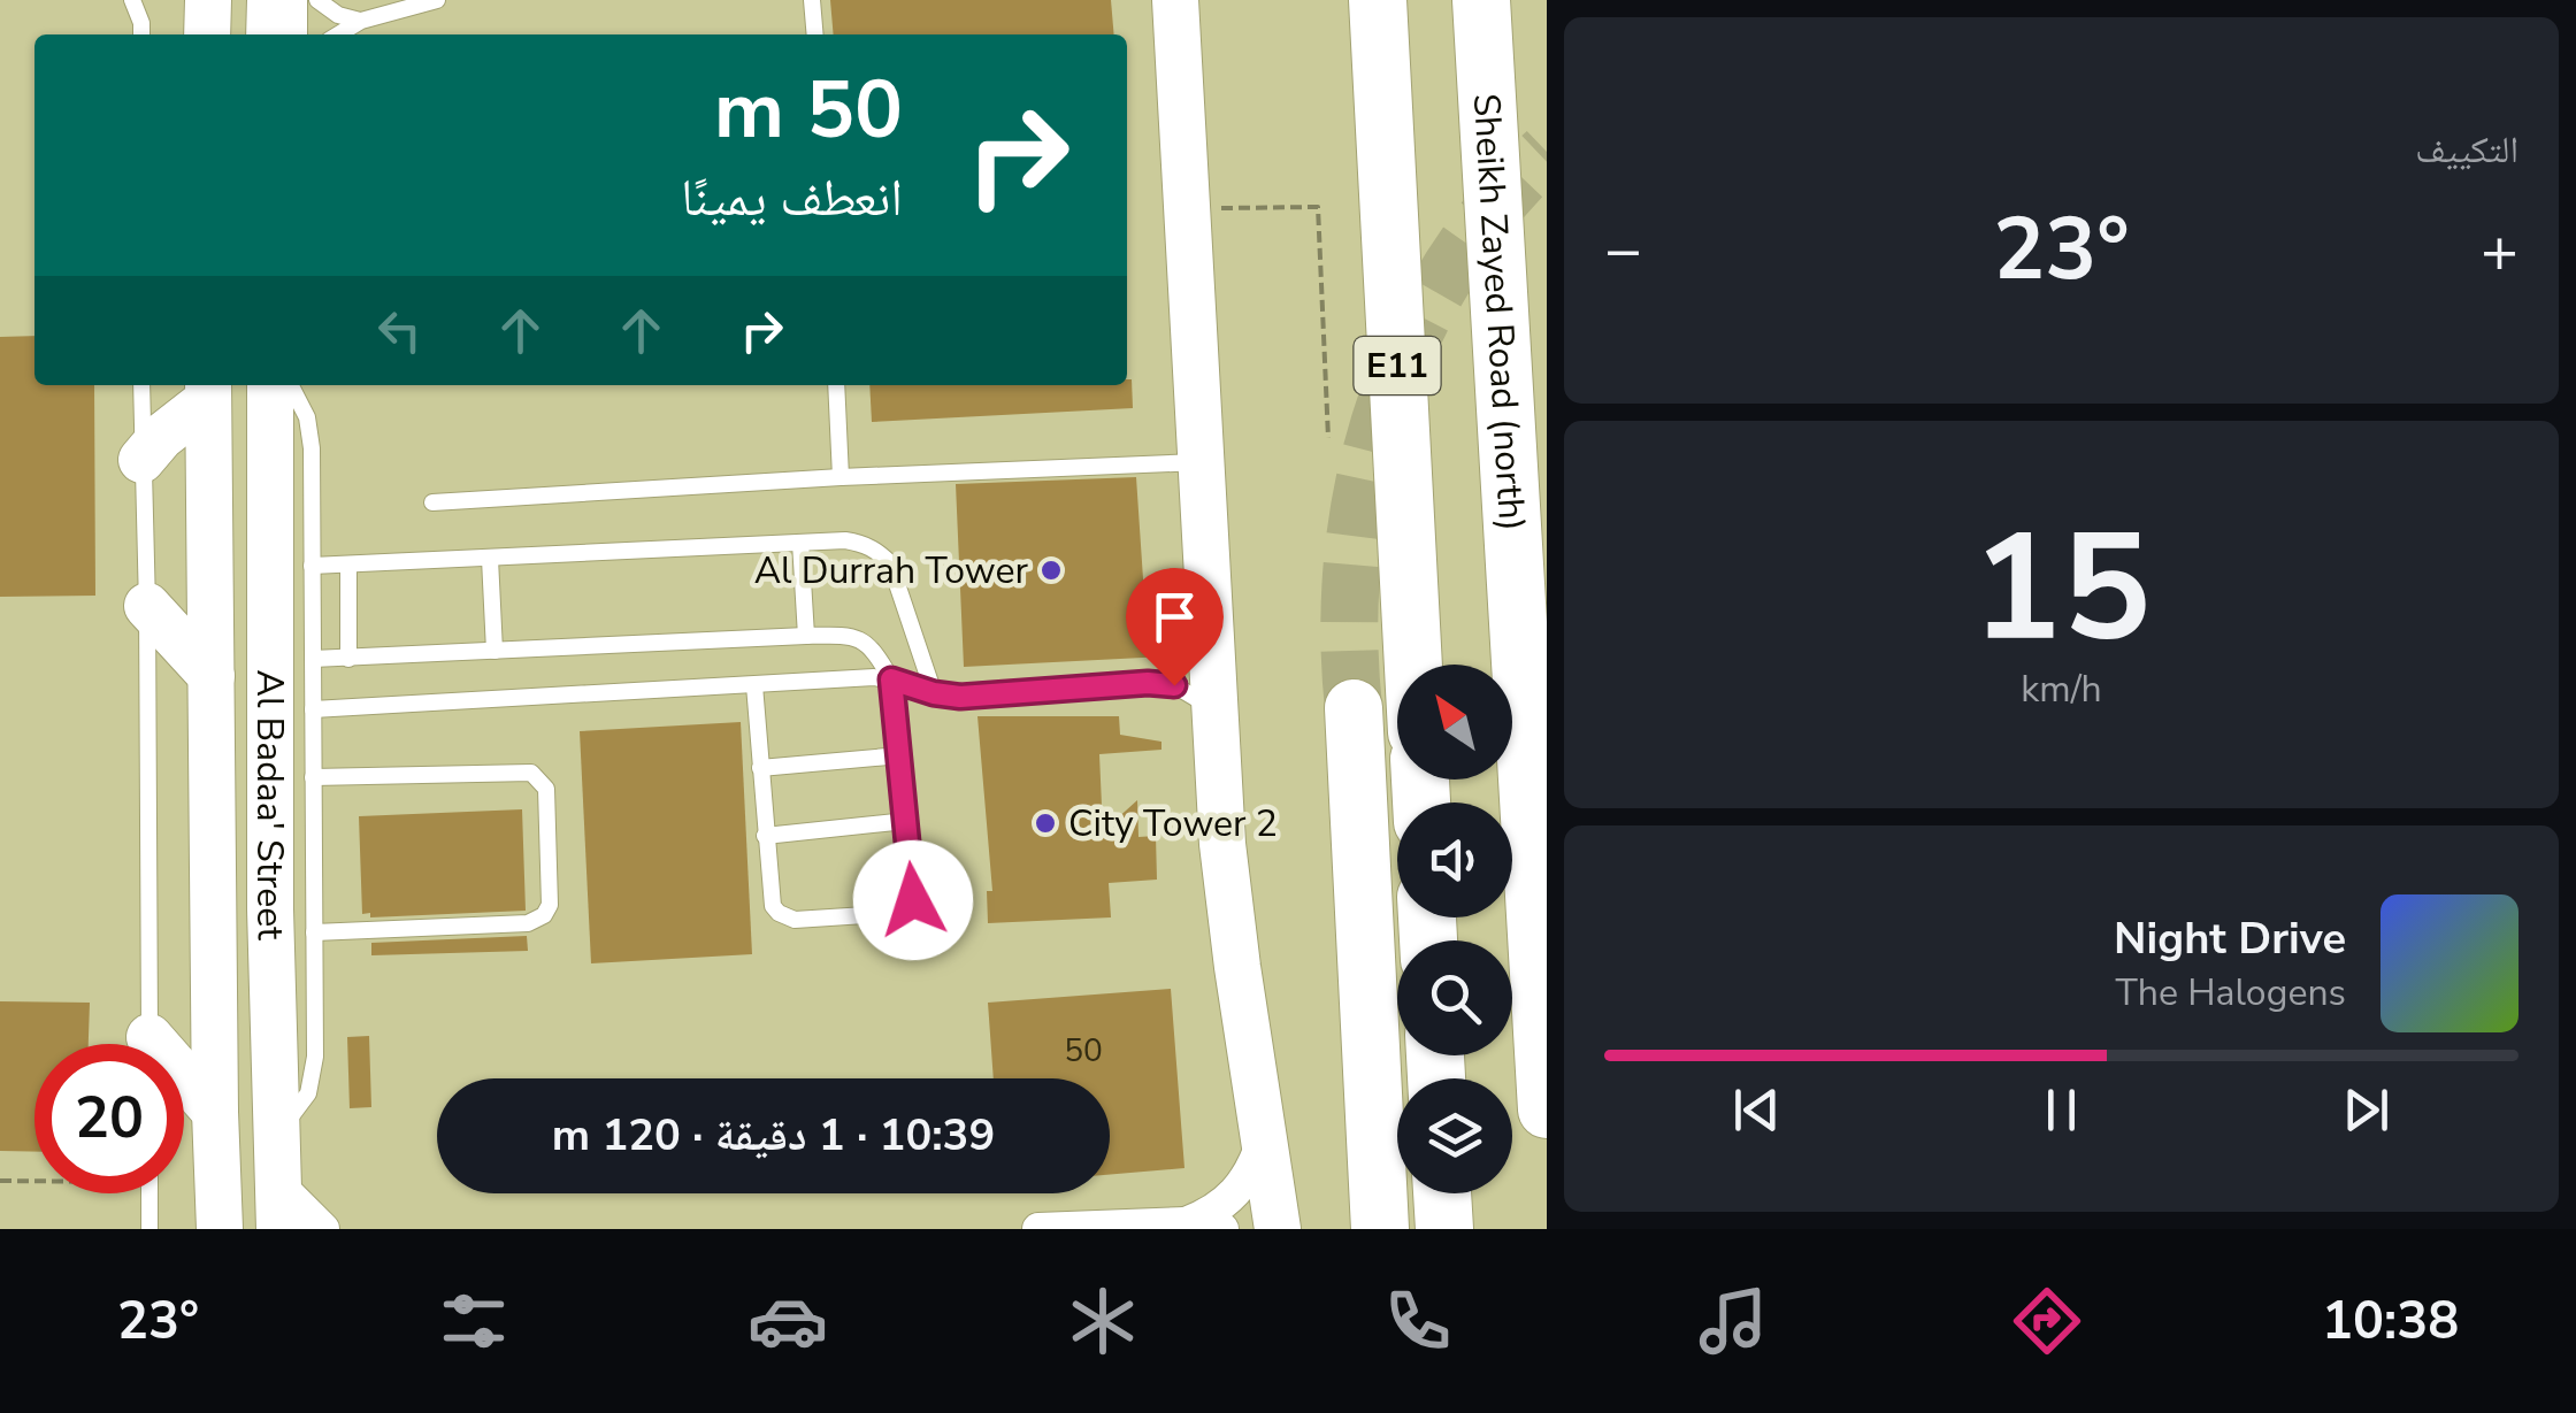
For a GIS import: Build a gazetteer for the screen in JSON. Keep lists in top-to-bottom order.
{
  "streets": {
    "highway": ["Sheikh Zayed Road (north)", "E11"],
    "main road": ["Al Badaa' Street"]
  },
  "places": ["Al Durrah Tower", "City Tower 2"],
  "house_numbers": ["50"],
  "north": "top left",
  "page": {
    "tile": [
      "التكييف",
      ["15", "km/h"]
    ],
    "turn": ["50 m", "انعطف يمينًا"],
    "heat": ["−", "23°", "+"],
    "song": ["Night Drive", "The Halogens"],
    "limit": "20",
    "trip": "10:39 · 1 دقيقة · 120 m",
    "tabs": ["10:38", "23°"]
  }
}
